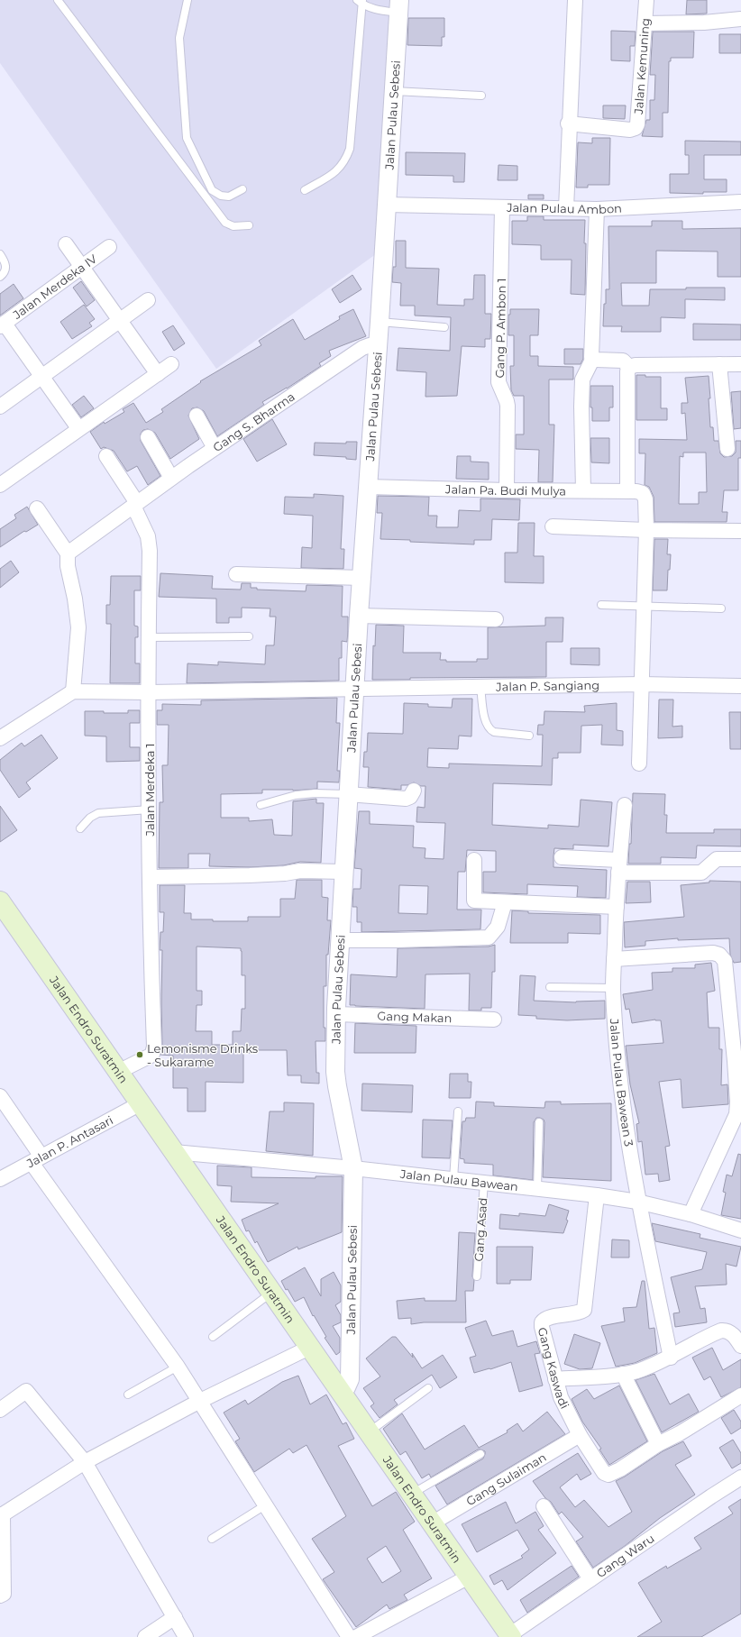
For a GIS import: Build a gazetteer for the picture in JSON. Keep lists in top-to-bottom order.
{
  "streets": {
    "main road": ["Jalan Endro Suratmin"],
    "street": [
      "Jalan Kemuning",
      "Jalan Pulau Sebesi",
      "Jalan Pulau Ambon",
      "Jalan Merdeka IV",
      "Gang P. Ambon 1",
      "Gang S. Bharma",
      "Jalan Pa. Budi Mulya",
      "Jalan P. Sangiang",
      "Jalan Merdeka 1",
      "Gang Makan",
      "Jalan Pulau Bawean 3",
      "Jalan P. Antasari",
      "Jalan Pulau Bawean",
      "Gang Kaswadi",
      "Gang Sulaiman",
      "Gang Waru"
    ],
    "lane": ["Gang Asad"]
  },
  "crossings": [
    ["Jalan Pulau Sebesi", "Jalan Pulau Ambon"],
    ["Jalan Pulau Sebesi", "Gang S. Bharma"],
    ["Jalan Pulau Sebesi", "Jalan Pa. Budi Mulya"],
    ["Jalan Pulau Sebesi", "Jalan P. Sangiang"],
    ["Jalan Pulau Sebesi", "Gang Makan"],
    ["Jalan Pulau Sebesi", "Jalan Endro Suratmin"],
    ["Jalan Pulau Sebesi", "Jalan Pulau Bawean"],
    ["Jalan Pulau Ambon", "Gang P. Ambon 1"],
    ["Gang P. Ambon 1", "Jalan Pa. Budi Mulya"],
    ["Gang S. Bharma", "Jalan Merdeka 1"],
    ["Jalan Merdeka 1", "Jalan Endro Suratmin"],
    ["Jalan Endro Suratmin", "Jalan P. Antasari"],
    ["Jalan Endro Suratmin", "Jalan Pulau Bawean"],
    ["Jalan Endro Suratmin", "Gang Sulaiman"],
    ["Jalan Endro Suratmin", "Gang Waru"],
    ["Jalan Pulau Bawean 3", "Jalan Pulau Bawean"],
    ["Jalan Pulau Bawean", "Gang Asad"],
    ["Jalan Pulau Bawean", "Gang Kaswadi"],
    ["Gang Kaswadi", "Gang Sulaiman"]
  ],
  "places": ["Lemonisme Drinks - Sukarame"]
}
